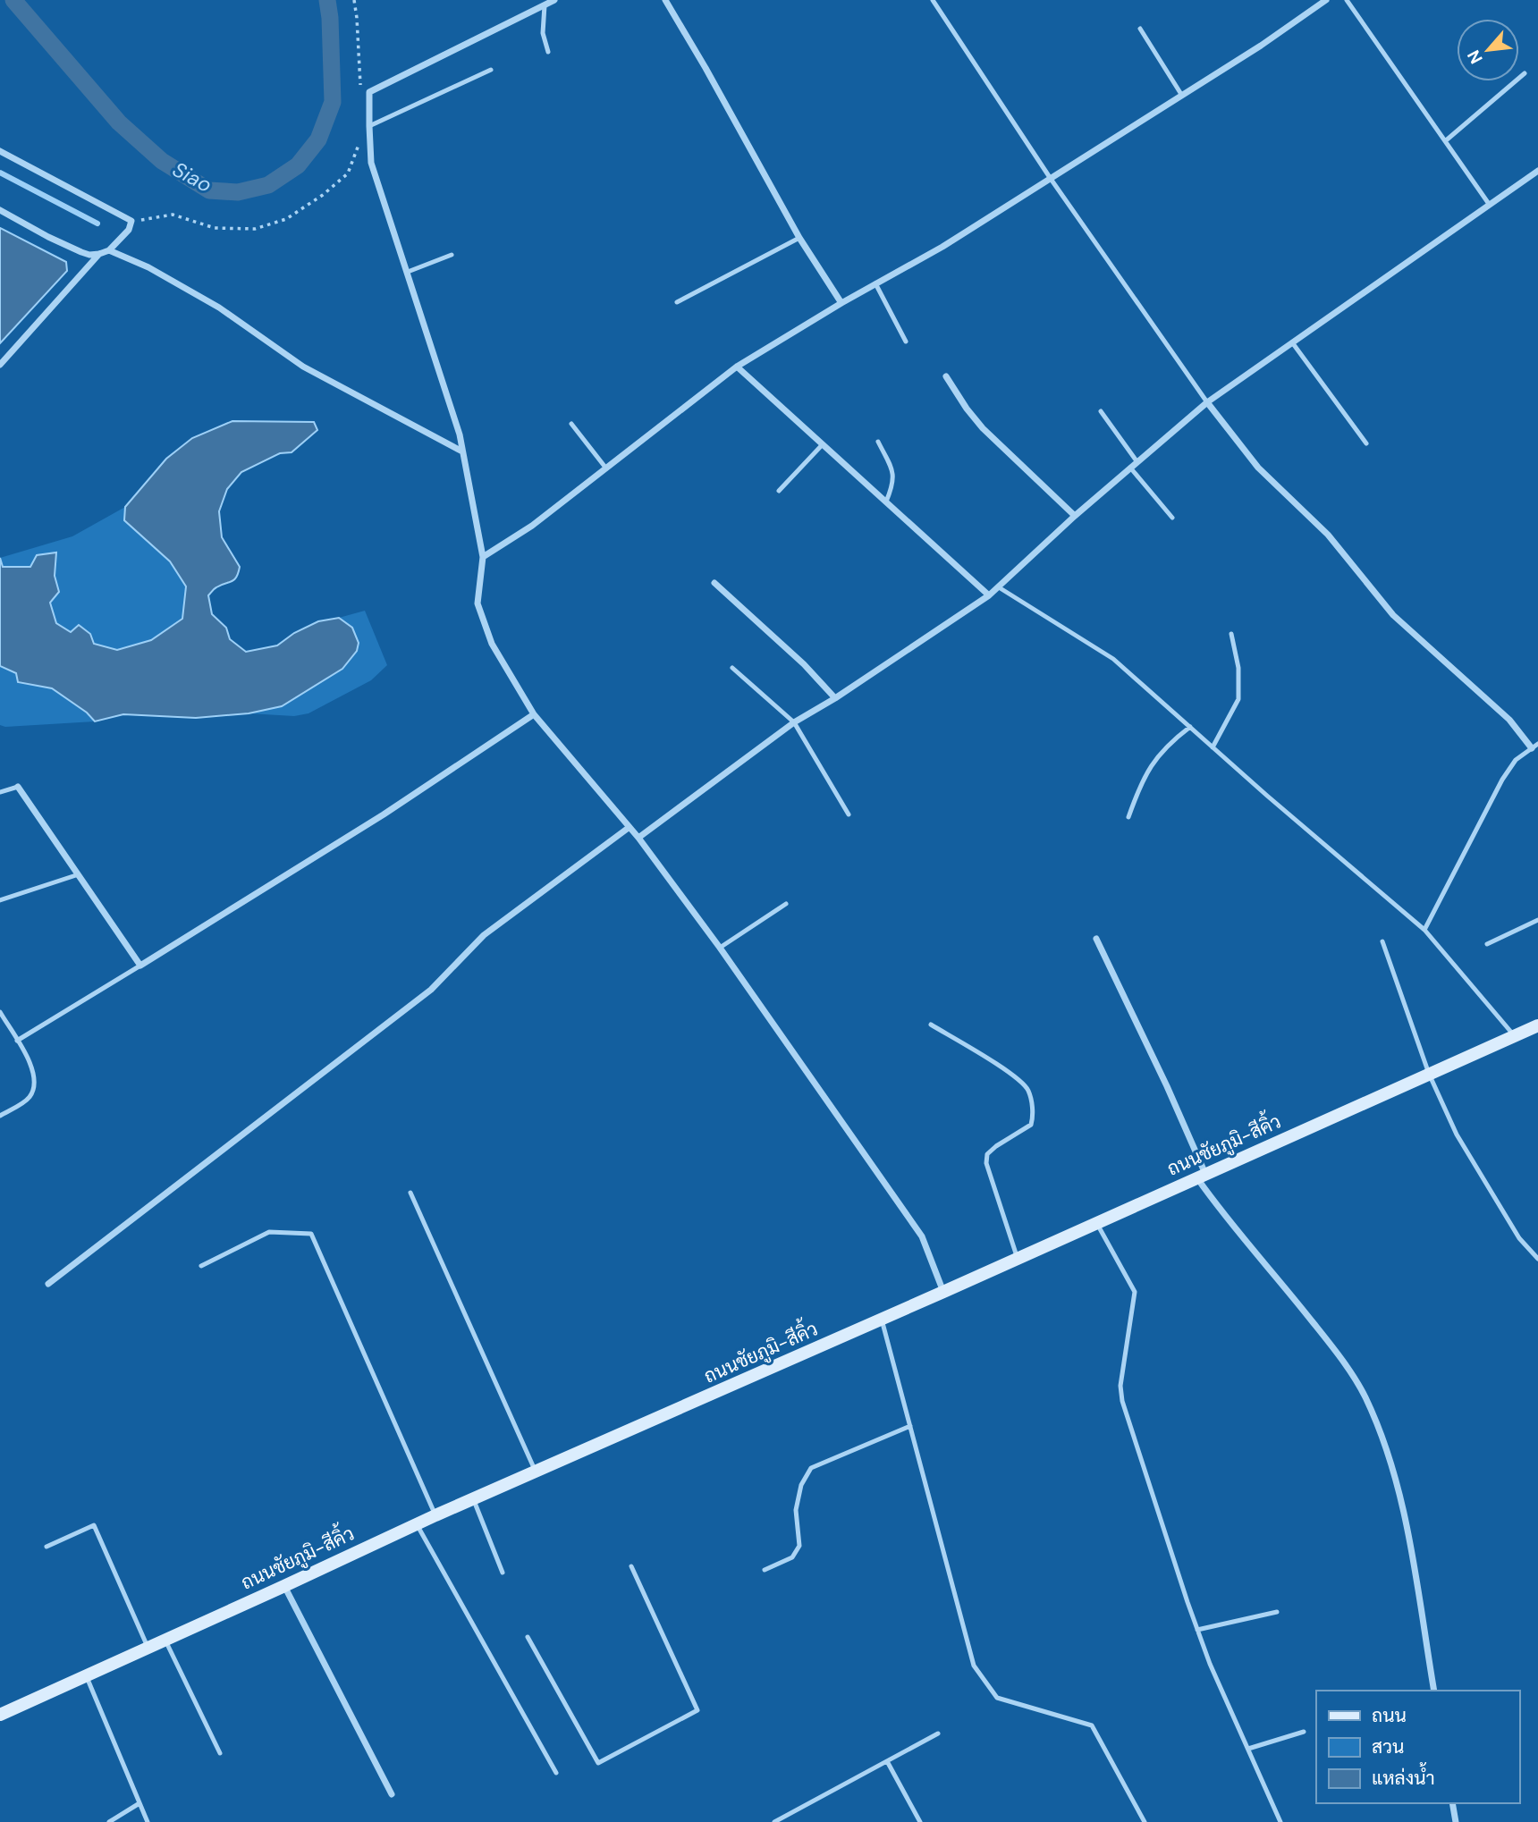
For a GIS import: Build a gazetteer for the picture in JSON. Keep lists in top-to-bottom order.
{
  "streets": {
    "main road": ["ถนนชัยภูมิ-สีคิ้ว"]
  },
  "water": ["Siao"],
  "legend": ["ถนน", "สวน", "แหล่งน้ำ"],
  "north": "bottom left"
}
